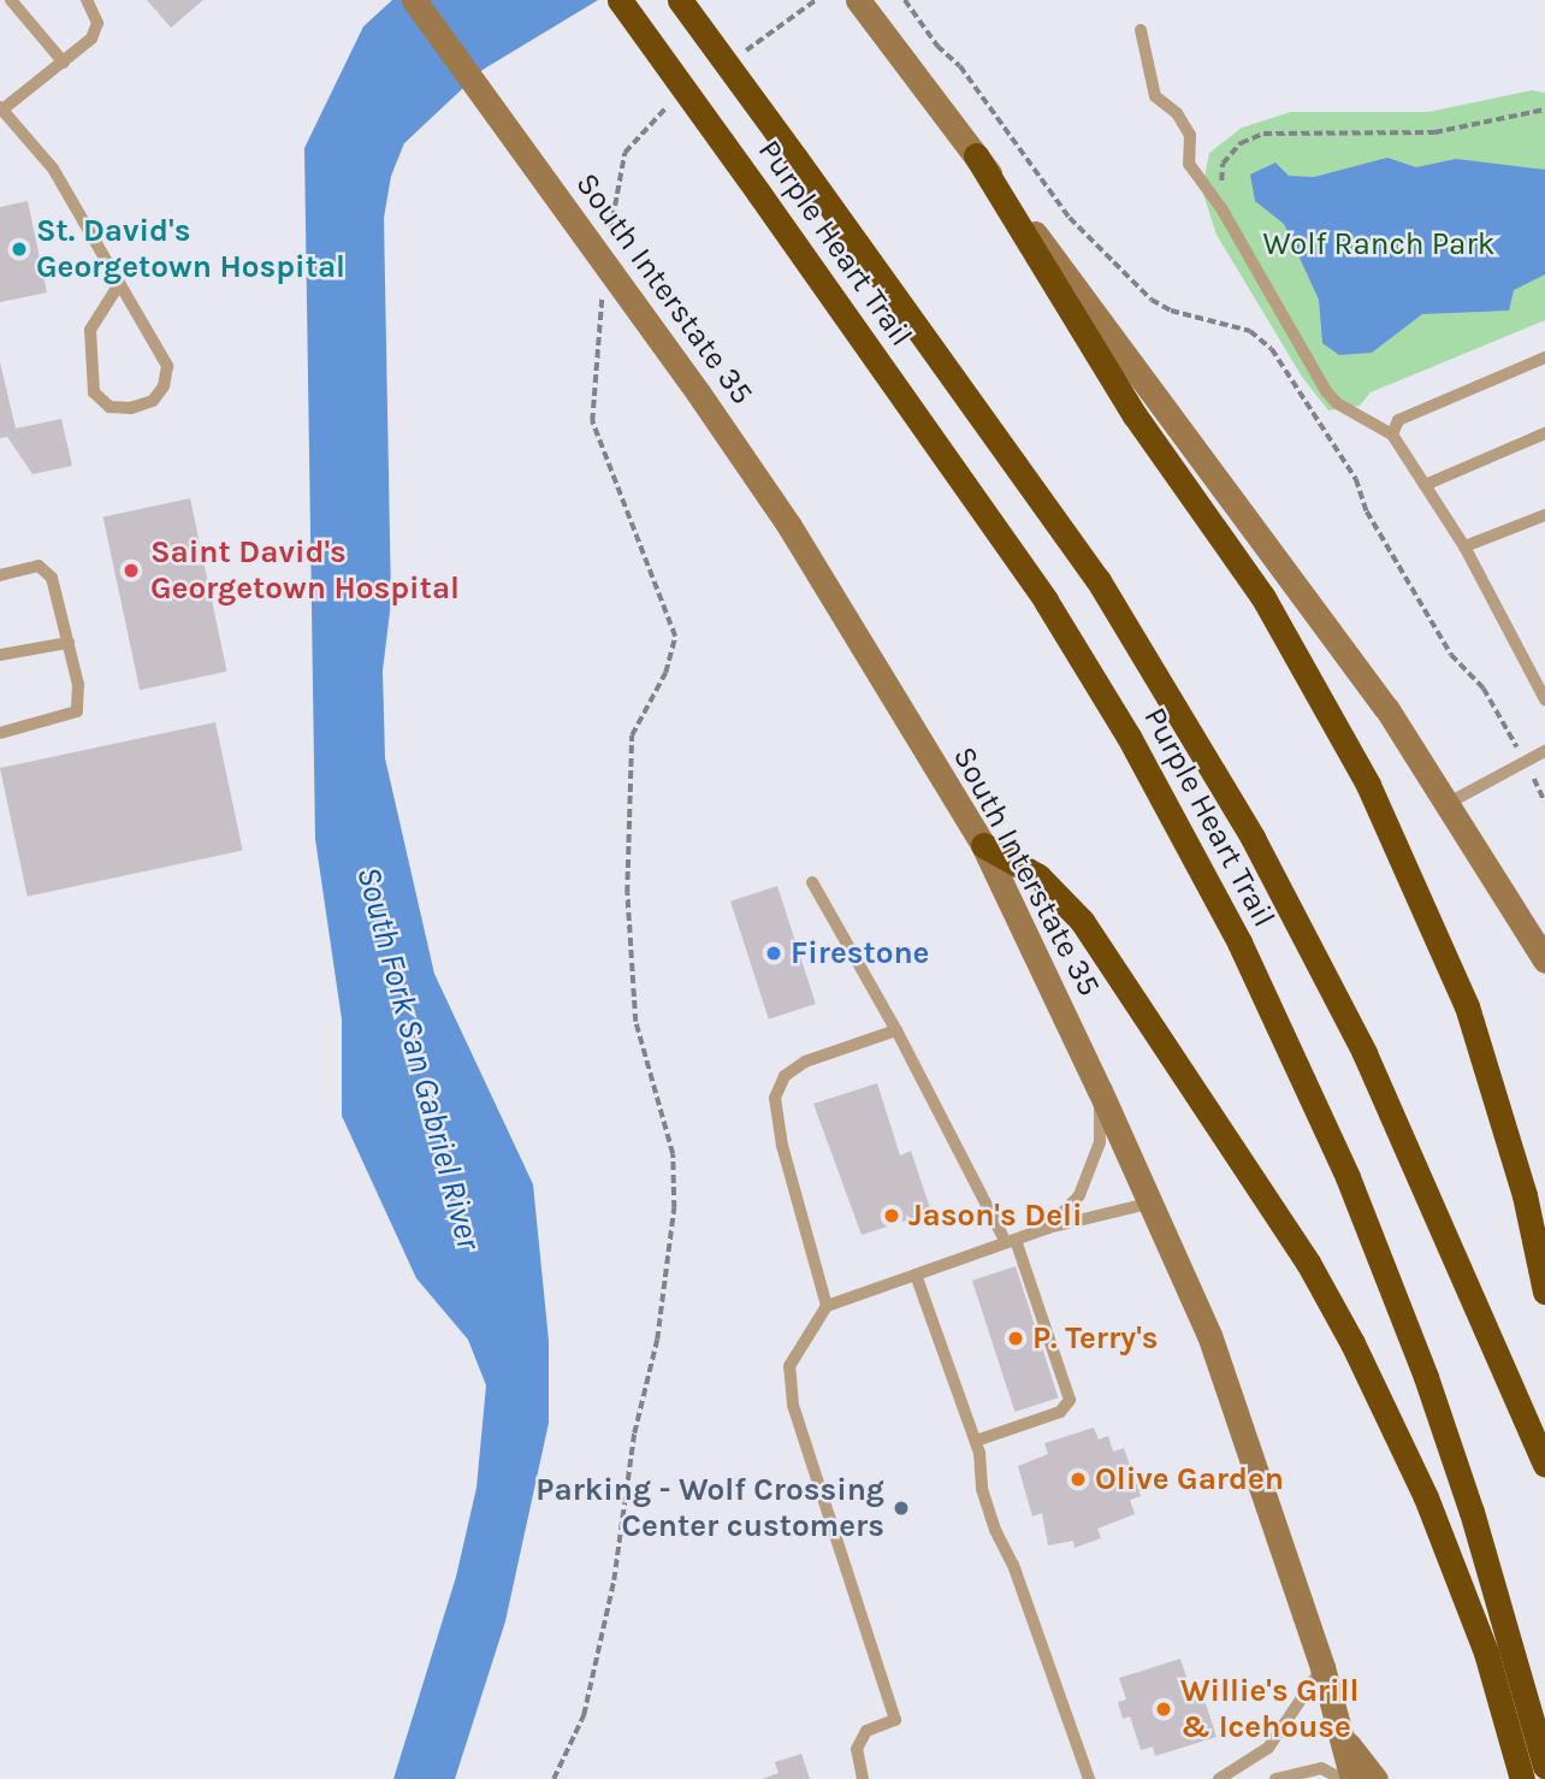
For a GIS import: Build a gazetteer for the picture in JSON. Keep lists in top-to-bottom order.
{
  "streets": {
    "highway": ["Purple Heart Trail"],
    "main road": ["South Interstate 35"]
  },
  "water": ["South Fork San Gabriel River"],
  "parks": ["Wolf Ranch Park"],
  "places": [
    "St. David's Georgetown Hospital",
    "Saint David's Georgetown Hospital",
    "Firestone",
    "Jason's Deli",
    "P. Terry's",
    "Olive Garden",
    "Parking - Wolf Crossing Center customers",
    "Willie's Grill & Icehouse"
  ]
}
